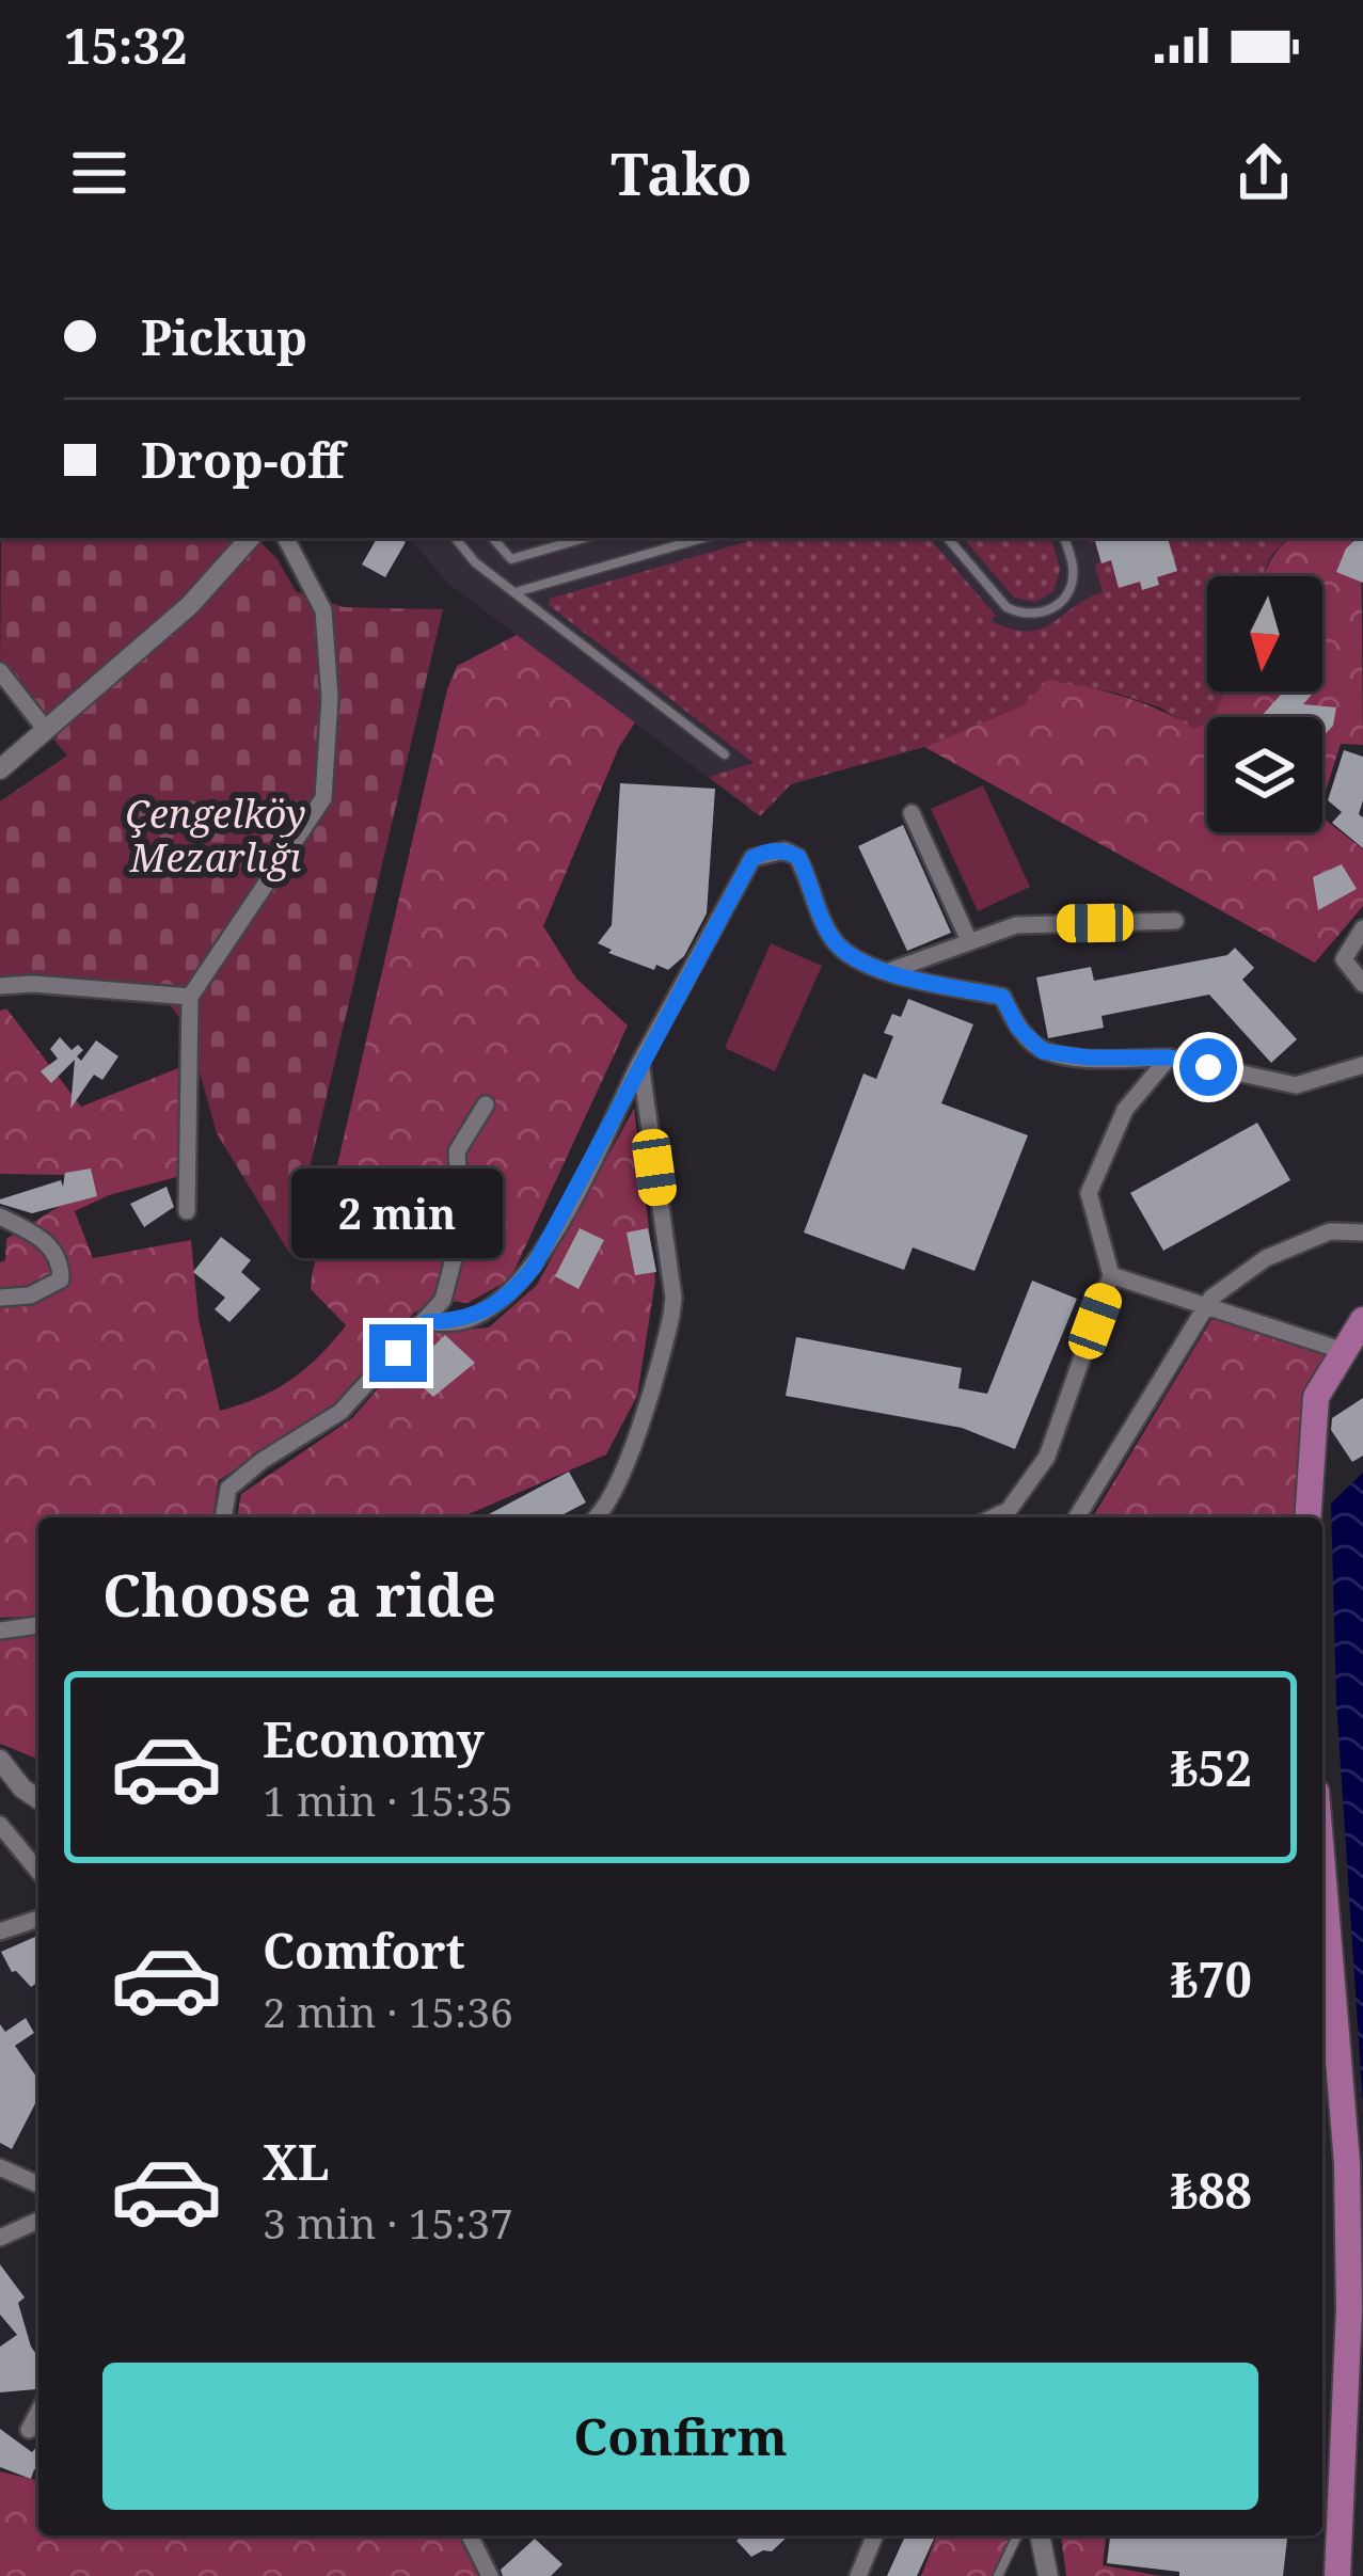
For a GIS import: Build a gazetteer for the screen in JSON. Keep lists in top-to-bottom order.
{
  "parks": ["Çengelköy Mezarlığı"],
  "north": "bottom",
  "page": {
    "status": "15:32",
    "header": "Tako",
    "banner": ["Pickup", "Drop-off"],
    "bubble": "2 min",
    "heading": "Choose a ride",
    "list": [
      {
        "name": "Economy",
        "note": "1 min · 15:35",
        "value": "₺52"
      },
      {
        "name": "Comfort",
        "note": "2 min · 15:36",
        "value": "₺70"
      },
      {
        "name": "XL",
        "note": "3 min · 15:37",
        "value": "₺88"
      }
    ],
    "buttons": "Confirm"
  }
}
